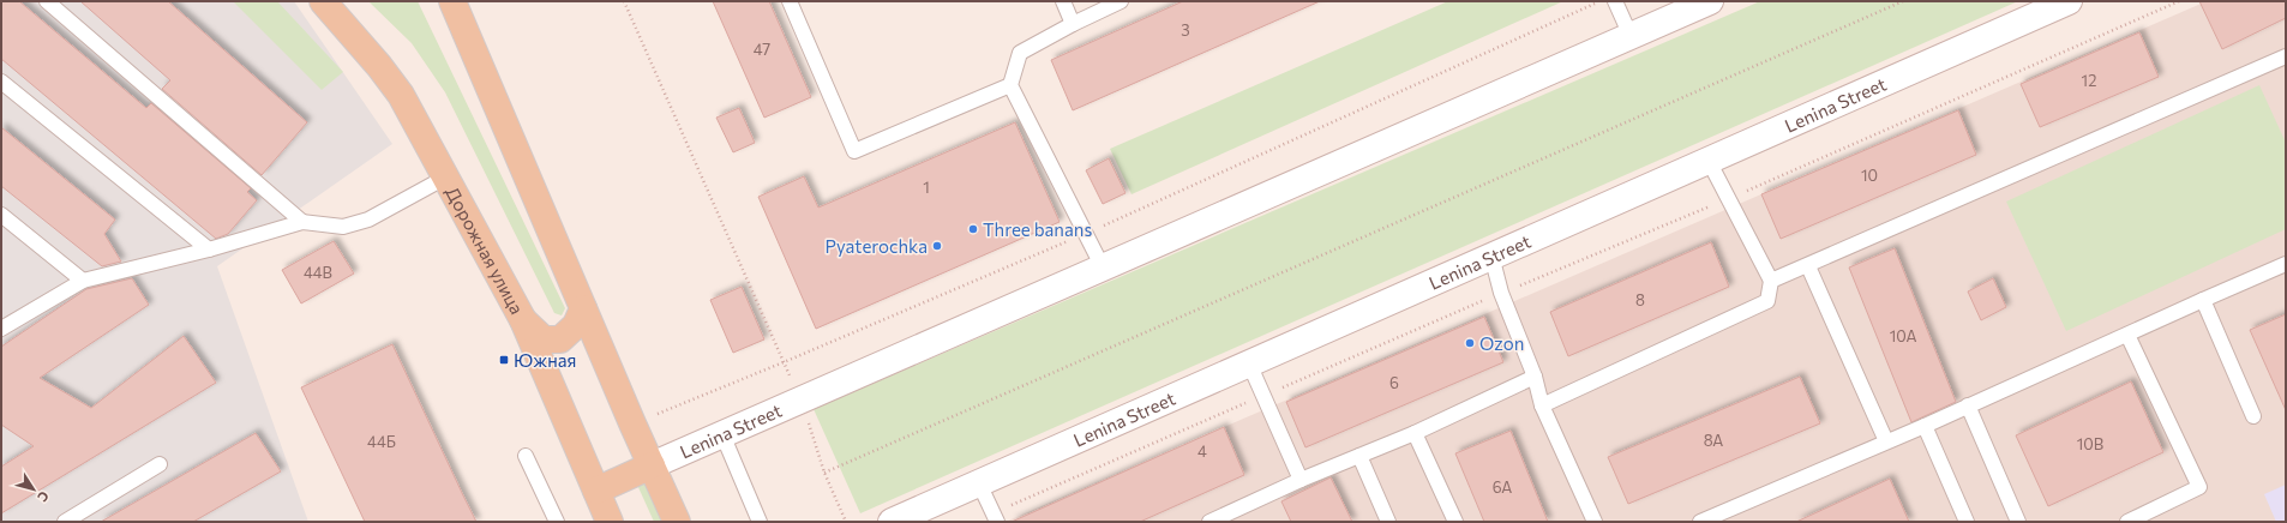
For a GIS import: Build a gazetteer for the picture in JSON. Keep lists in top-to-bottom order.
{
  "streets": {
    "main road": ["Lenina Street", "Дорожная улица"]
  },
  "crossings": [
    ["Lenina Street", "Дорожная улица"]
  ],
  "places": {
    "other": ["Three banans", "Pyaterochka", "Ozon"],
    "transit": ["Южная"]
  },
  "house_numbers": [
    "3",
    "47",
    "12",
    "10",
    "1",
    "44В",
    "8",
    "10А",
    "6",
    "8А",
    "44Б",
    "10В",
    "4",
    "6А"
  ],
  "north": "bottom right"
}
